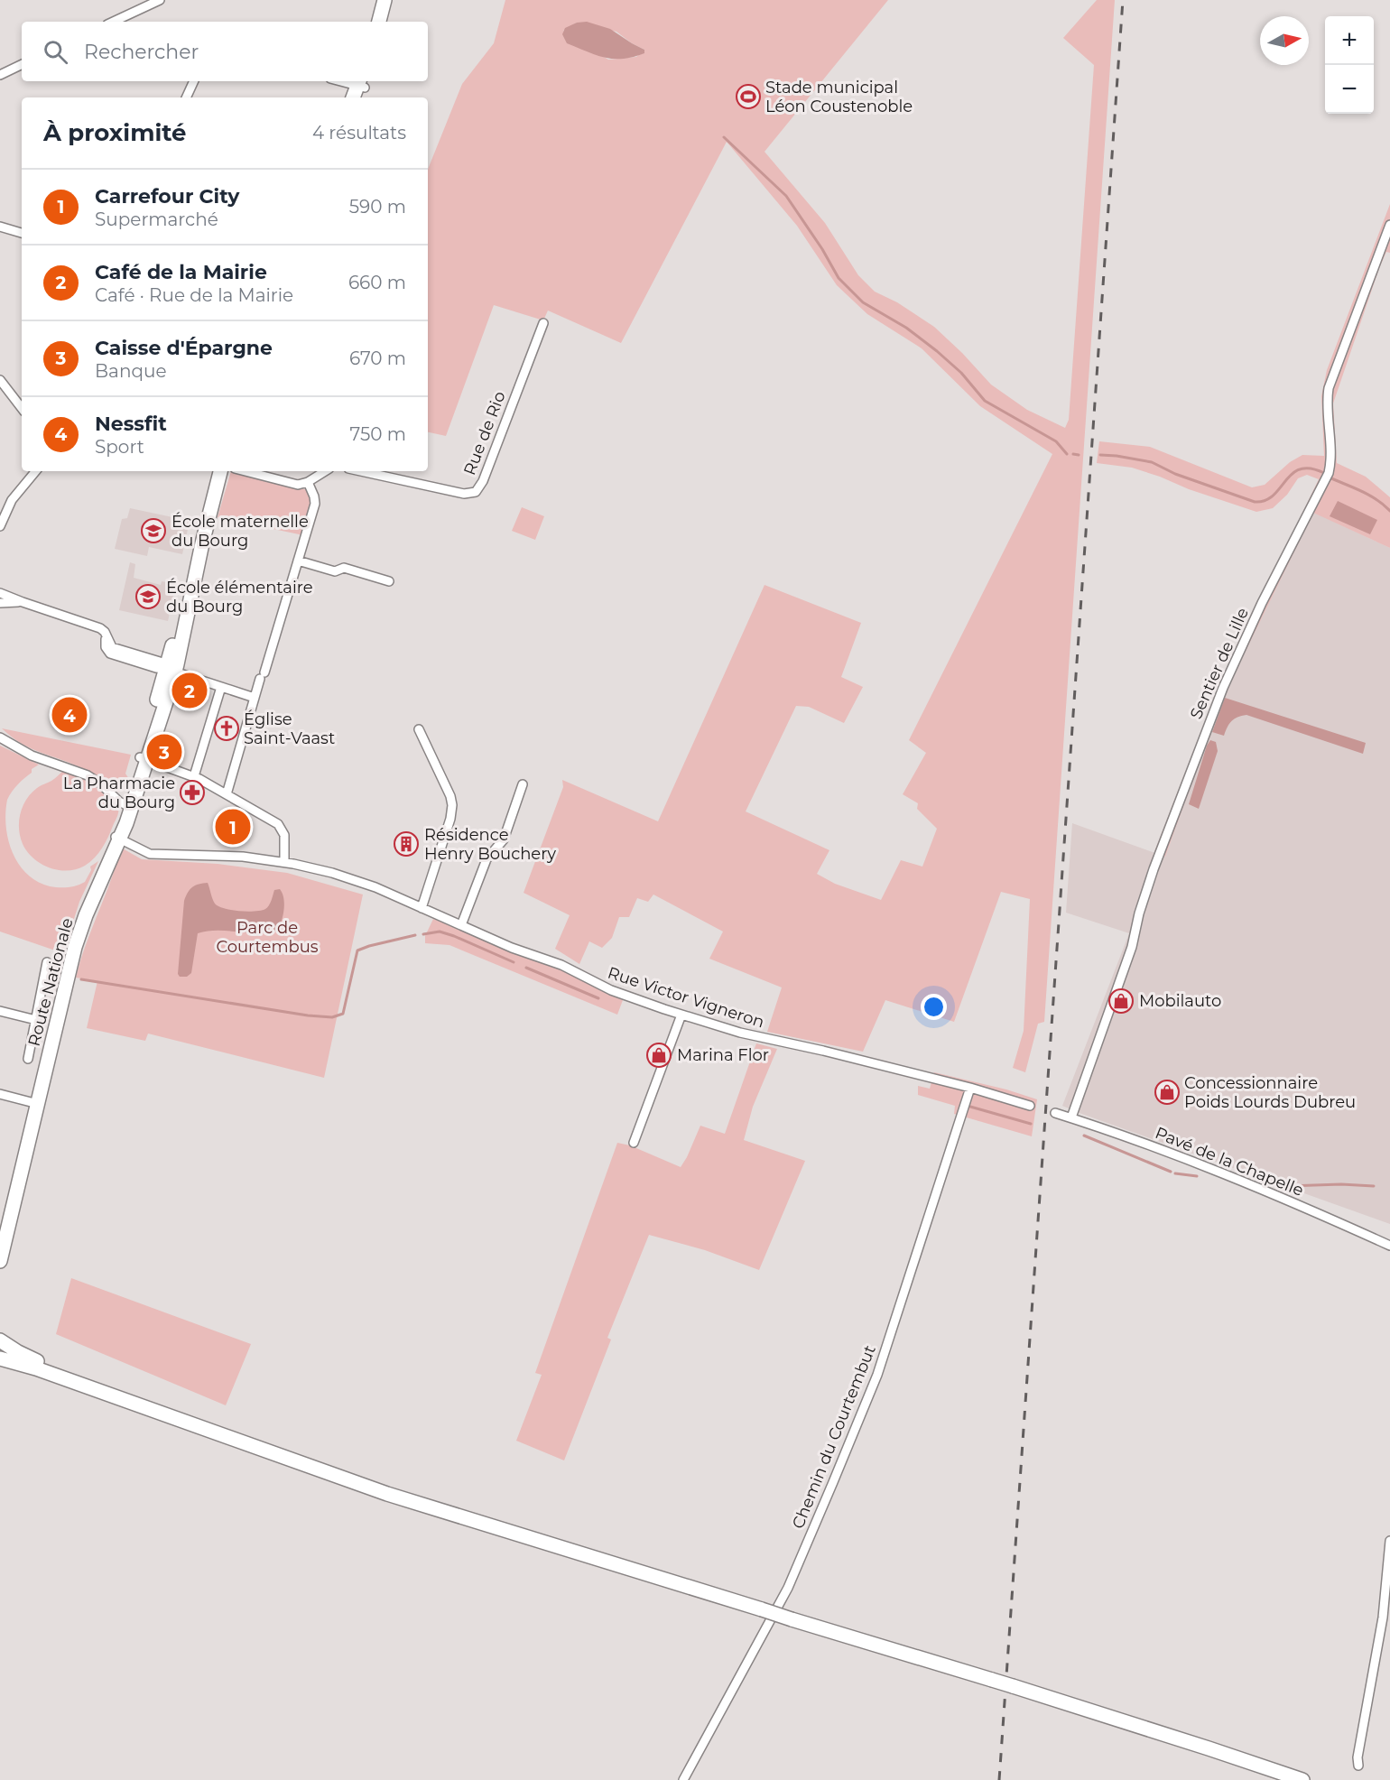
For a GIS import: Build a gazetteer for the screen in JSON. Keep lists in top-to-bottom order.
{
  "streets": {
    "main road": ["Route Nationale"],
    "street": [
      "Rue de Rio",
      "Sentier de Lille",
      "Rue Victor Vigneron",
      "Pavé de la Chapelle",
      "Chemin du Courtembut"
    ]
  },
  "crossings": [
    ["Sentier de Lille", "Pavé de la Chapelle"],
    ["Route Nationale", "Rue Victor Vigneron"],
    ["Rue Victor Vigneron", "Chemin du Courtembut"]
  ],
  "parks": ["Parc de Courtembus"],
  "places": {
    "sports": ["Stade municipal Léon Coustenoble"],
    "school or university": ["École maternelle du Bourg", "École élémentaire du Bourg"],
    "church": ["Église Saint-Vaast"],
    "pharmacy": ["La Pharmacie du Bourg"],
    "building": ["Résidence Henry Bouchery"],
    "shop": ["Mobilauto", "Marina Flor", "Concessionnaire Poids Lourds Dubreu"]
  },
  "north": "right",
  "page": {
    "map_buttons": ["+", "−"],
    "search": "Rechercher",
    "heading": ["À proximité", "4 résultats"],
    "list": [
      {
        "mark": "1",
        "name": "Carrefour City",
        "note": "Supermarché",
        "value": "590 m"
      },
      {
        "mark": "2",
        "name": "Café de la Mairie",
        "note": "Café · Rue de la Mairie",
        "value": "660 m"
      },
      {
        "mark": "3",
        "name": "Caisse d'Épargne",
        "note": "Banque",
        "value": "670 m"
      },
      {
        "mark": "4",
        "name": "Nessfit",
        "note": "Sport",
        "value": "750 m"
      }
    ],
    "pins": [
      "2",
      "4",
      "3",
      "1"
    ]
  }
}
